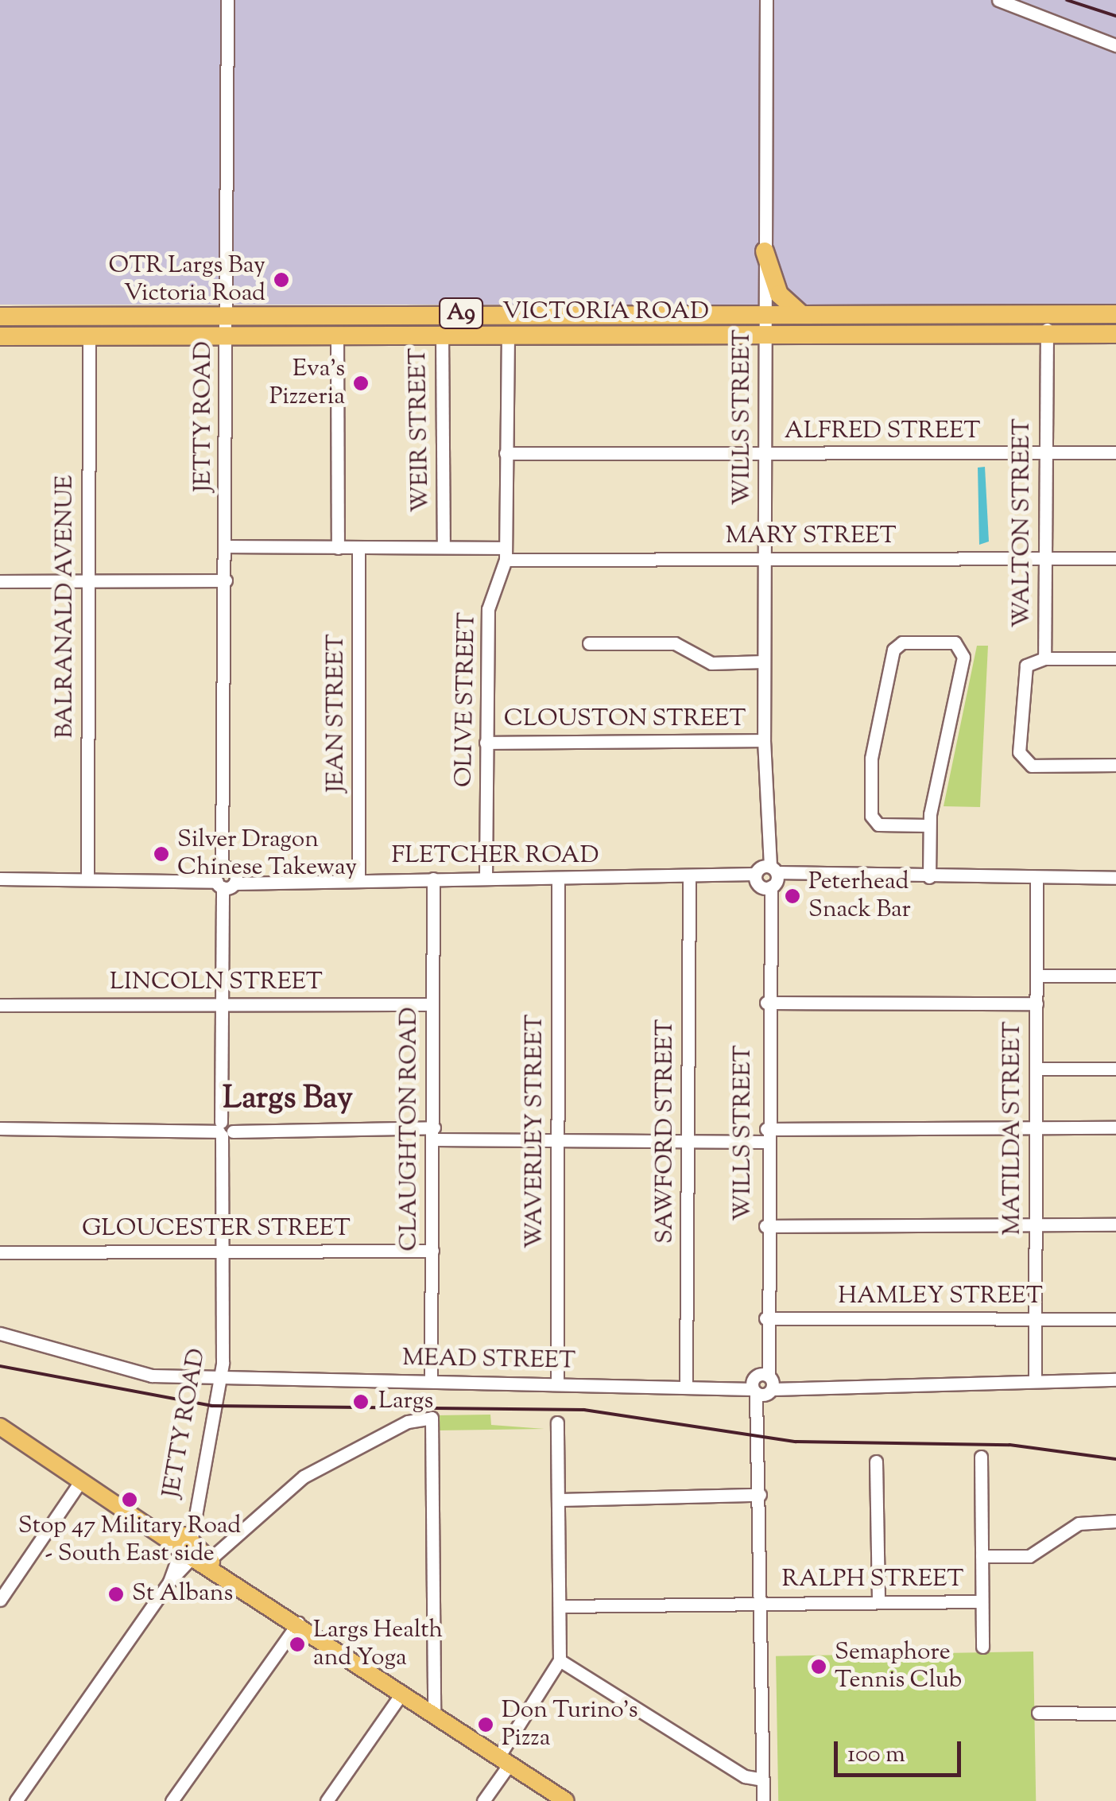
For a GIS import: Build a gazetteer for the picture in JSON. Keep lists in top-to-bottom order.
{
  "streets": {
    "highway": ["VICTORIA ROAD", "A9"],
    "street": [
      "JETTY ROAD",
      "WILLS STREET",
      "WEIR STREET",
      "ALFRED STREET",
      "WALTON STREET",
      "MARY STREET",
      "BALRANALD AVENUE",
      "OLIVE STREET",
      "JEAN STREET",
      "CLOUSTON STREET",
      "FLETCHER ROAD",
      "LINCOLN STREET",
      "MATILDA STREET",
      "CLAUGHTON ROAD",
      "WAVERLEY STREET",
      "SAWFORD STREET",
      "GLOUCESTER STREET",
      "HAMLEY STREET",
      "MEAD STREET",
      "RALPH STREET"
    ]
  },
  "crossings": [
    ["VICTORIA ROAD", "JETTY ROAD"],
    ["VICTORIA ROAD", "WILLS STREET"],
    ["VICTORIA ROAD", "WEIR STREET"],
    ["VICTORIA ROAD", "WALTON STREET"],
    ["VICTORIA ROAD", "BALRANALD AVENUE"],
    ["VICTORIA ROAD", "OLIVE STREET"],
    ["JETTY ROAD", "MARY STREET"],
    ["JETTY ROAD", "FLETCHER ROAD"],
    ["JETTY ROAD", "LINCOLN STREET"],
    ["JETTY ROAD", "GLOUCESTER STREET"],
    ["JETTY ROAD", "MEAD STREET"],
    ["WILLS STREET", "ALFRED STREET"],
    ["WILLS STREET", "MARY STREET"],
    ["WILLS STREET", "CLOUSTON STREET"],
    ["WILLS STREET", "FLETCHER ROAD"],
    ["WILLS STREET", "HAMLEY STREET"],
    ["WILLS STREET", "MEAD STREET"],
    ["WILLS STREET", "RALPH STREET"],
    ["WEIR STREET", "MARY STREET"],
    ["ALFRED STREET", "WALTON STREET"],
    ["ALFRED STREET", "OLIVE STREET"],
    ["WALTON STREET", "MARY STREET"],
    ["MARY STREET", "OLIVE STREET"],
    ["MARY STREET", "JEAN STREET"],
    ["BALRANALD AVENUE", "FLETCHER ROAD"],
    ["OLIVE STREET", "CLOUSTON STREET"],
    ["OLIVE STREET", "FLETCHER ROAD"],
    ["JEAN STREET", "FLETCHER ROAD"],
    ["FLETCHER ROAD", "MATILDA STREET"],
    ["FLETCHER ROAD", "CLAUGHTON ROAD"],
    ["FLETCHER ROAD", "WAVERLEY STREET"],
    ["FLETCHER ROAD", "SAWFORD STREET"],
    ["LINCOLN STREET", "CLAUGHTON ROAD"],
    ["MATILDA STREET", "HAMLEY STREET"],
    ["MATILDA STREET", "MEAD STREET"],
    ["CLAUGHTON ROAD", "GLOUCESTER STREET"],
    ["CLAUGHTON ROAD", "MEAD STREET"],
    ["WAVERLEY STREET", "MEAD STREET"],
    ["SAWFORD STREET", "MEAD STREET"]
  ],
  "districts": ["Largs Bay"],
  "places": [
    "OTR Largs Bay Victoria Road",
    "Eva's Pizzeria",
    "Silver Dragon Chinese Takeway",
    "Peterhead Snack Bar",
    "Largs",
    "Stop 47 Military Road - South East side",
    "St Albans",
    "Largs Health and Yoga",
    "Semaphore Tennis Club",
    "Don Turino's Pizza"
  ],
  "scale_bar": "100 m"
}
